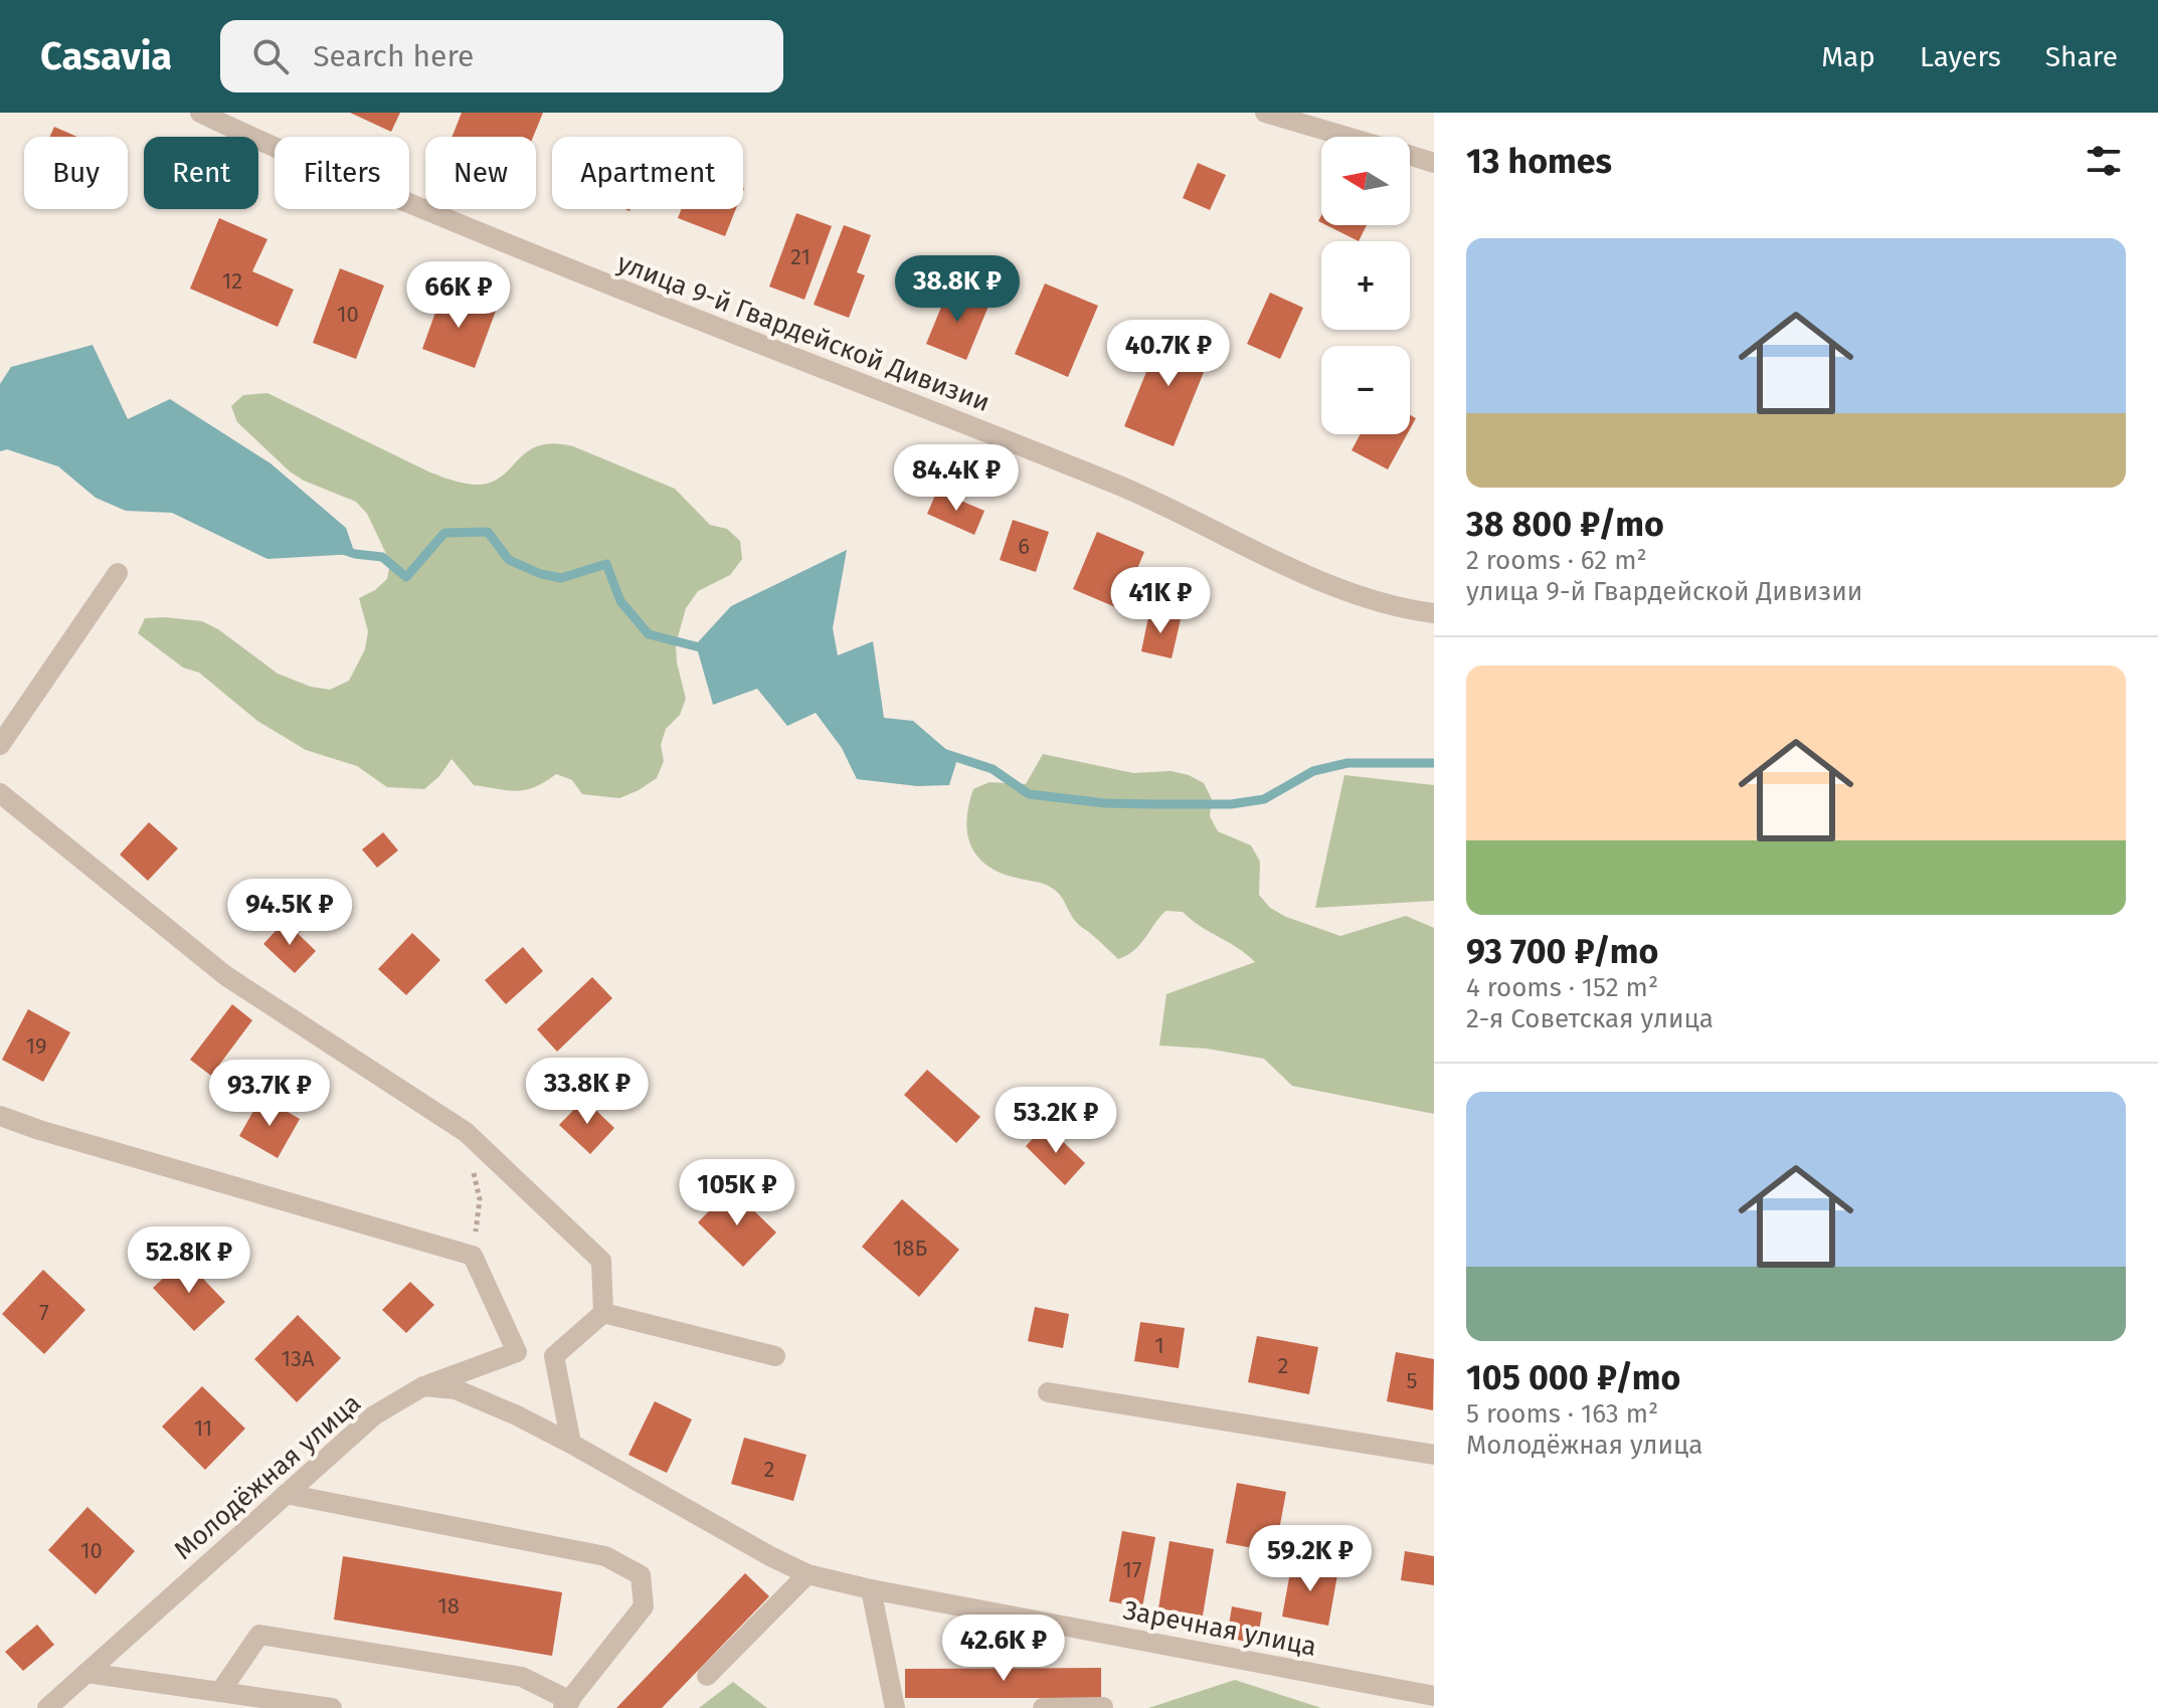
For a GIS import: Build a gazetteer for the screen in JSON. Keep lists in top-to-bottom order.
{
  "streets": {
    "street": ["улица 9-й Гвардейской Дивизии", "Молодёжная улица", "Заречная улица"]
  },
  "house_numbers": [
    "21",
    "12",
    "10",
    "6",
    "19",
    "18Б",
    "7",
    "1",
    "13А",
    "2",
    "5",
    "11",
    "2",
    "10",
    "17",
    "18"
  ],
  "north": "left",
  "page": {
    "header": "Casavia",
    "search": "Search here",
    "nav": ["Map", "Layers", "Share"],
    "heading": "13 homes",
    "map_buttons": ["+", "−"],
    "chip": [
      "Buy",
      "Rent",
      "Filters",
      "New",
      "Apartment"
    ],
    "list": [
      {
        "name": "38 800 ₽/mo",
        "note": "2 rooms · 62 m² · улица 9-й Гвардейской Дивизии"
      },
      {
        "name": "93 700 ₽/mo",
        "note": "4 rooms · 152 m² · 2-я Советская улица"
      },
      {
        "name": "105 000 ₽/mo",
        "note": "5 rooms · 163 m² · Молодёжная улица"
      }
    ],
    "price": [
      "38.8K ₽",
      "66K ₽",
      "40.7K ₽",
      "84.4K ₽",
      "41K ₽",
      "94.5K ₽",
      "33.8K ₽",
      "93.7K ₽",
      "53.2K ₽",
      "105K ₽",
      "52.8K ₽",
      "59.2K ₽",
      "42.6K ₽"
    ]
  }
}
